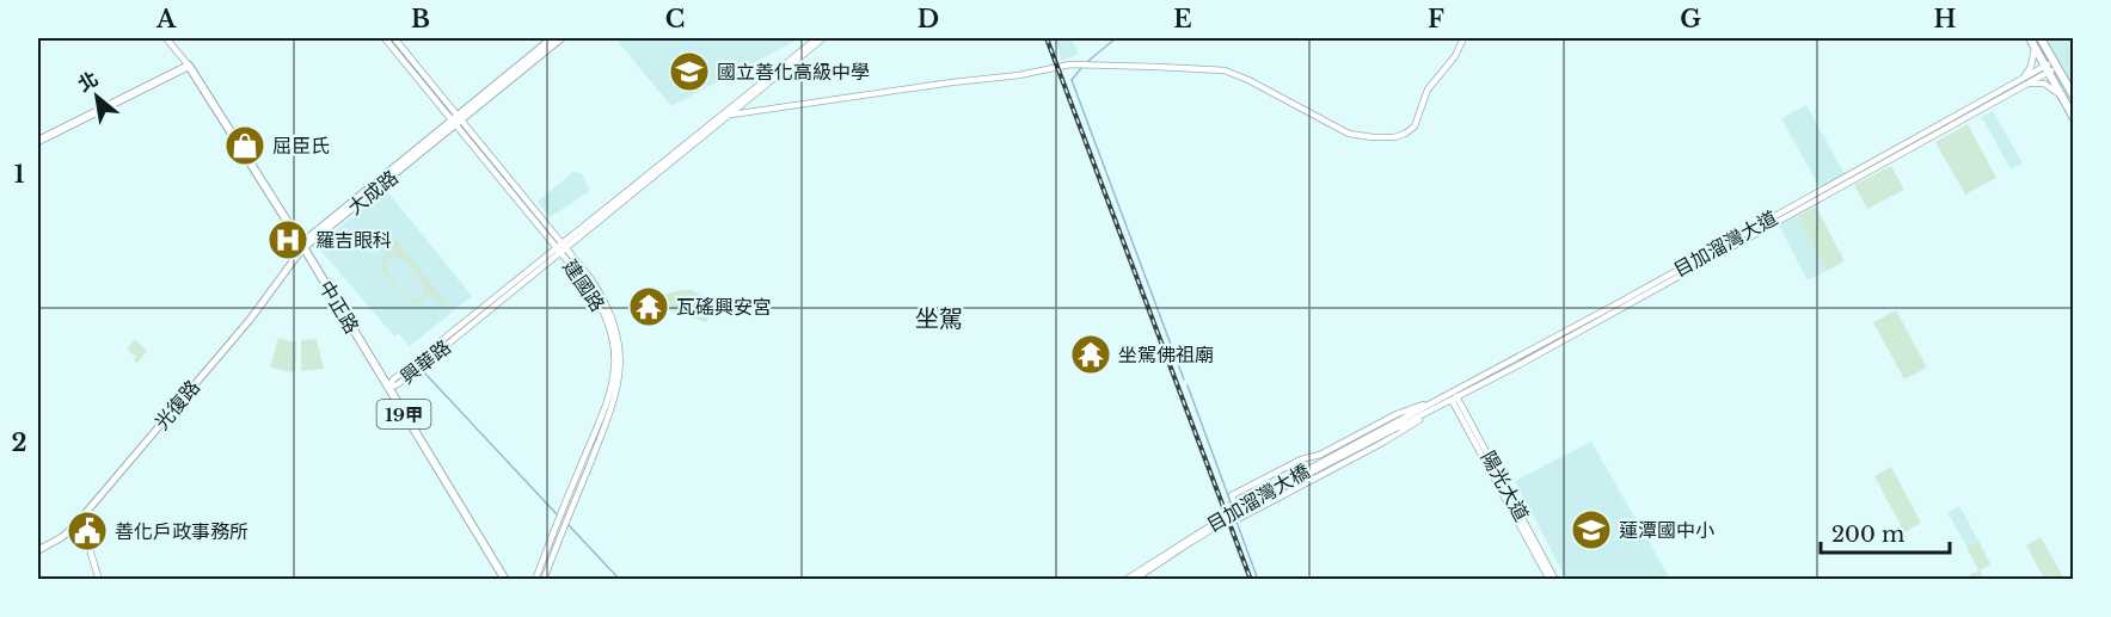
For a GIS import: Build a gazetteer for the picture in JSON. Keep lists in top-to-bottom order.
{
  "streets": {
    "main road": [
      "大成路",
      "中正路",
      "光復路",
      "19甲"
    ],
    "street": [
      "目加溜灣大道",
      "建國路",
      "興華路",
      "陽光大道",
      "目加溜灣大橋"
    ]
  },
  "crossings": [
    ["大成路", "建國路"],
    ["大成路", "中正路"],
    ["大成路", "光復路"],
    ["目加溜灣大道", "陽光大道"],
    ["目加溜灣大道", "目加溜灣大橋"],
    ["建國路", "興華路"],
    ["中正路", "興華路"],
    ["中正路", "光復路"]
  ],
  "districts": ["坐駕"],
  "places": {
    "school or university": ["國立善化高級中學", "蓮潭國中小"],
    "shop": ["屈臣氏"],
    "hospital": ["羅吉眼科"],
    "temple": ["瓦磘興安宮", "坐駕佛祖廟"],
    "public building": ["善化戶政事務所"]
  },
  "scale_bar": "200 m",
  "north": "top left",
  "grid": {
    "columns": [
      "A",
      "B",
      "C",
      "D",
      "E",
      "F",
      "G",
      "H"
    ],
    "rows": ["1", "2"]
  }
}
